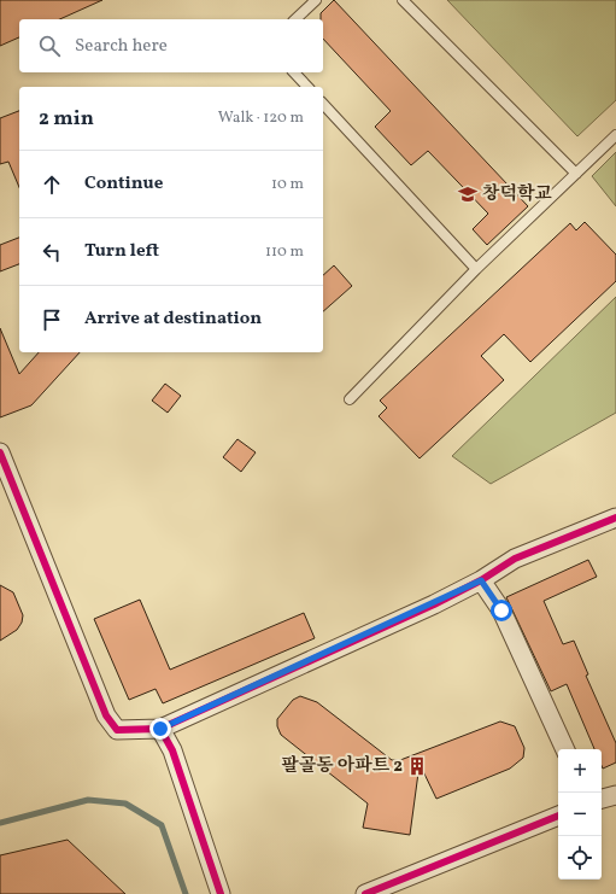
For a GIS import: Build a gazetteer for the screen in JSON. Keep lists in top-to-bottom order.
{
  "places": {
    "school or university": ["창덕학교"],
    "building": ["팔골동 아파트 2"]
  },
  "page": {
    "search": "Search here",
    "heading": ["2 min", "Walk · 120 m"],
    "list": [
      ["Continue", "10 m"],
      ["Turn left", "110 m"],
      "Arrive at destination"
    ],
    "map_buttons": ["+", "−"]
  }
}
